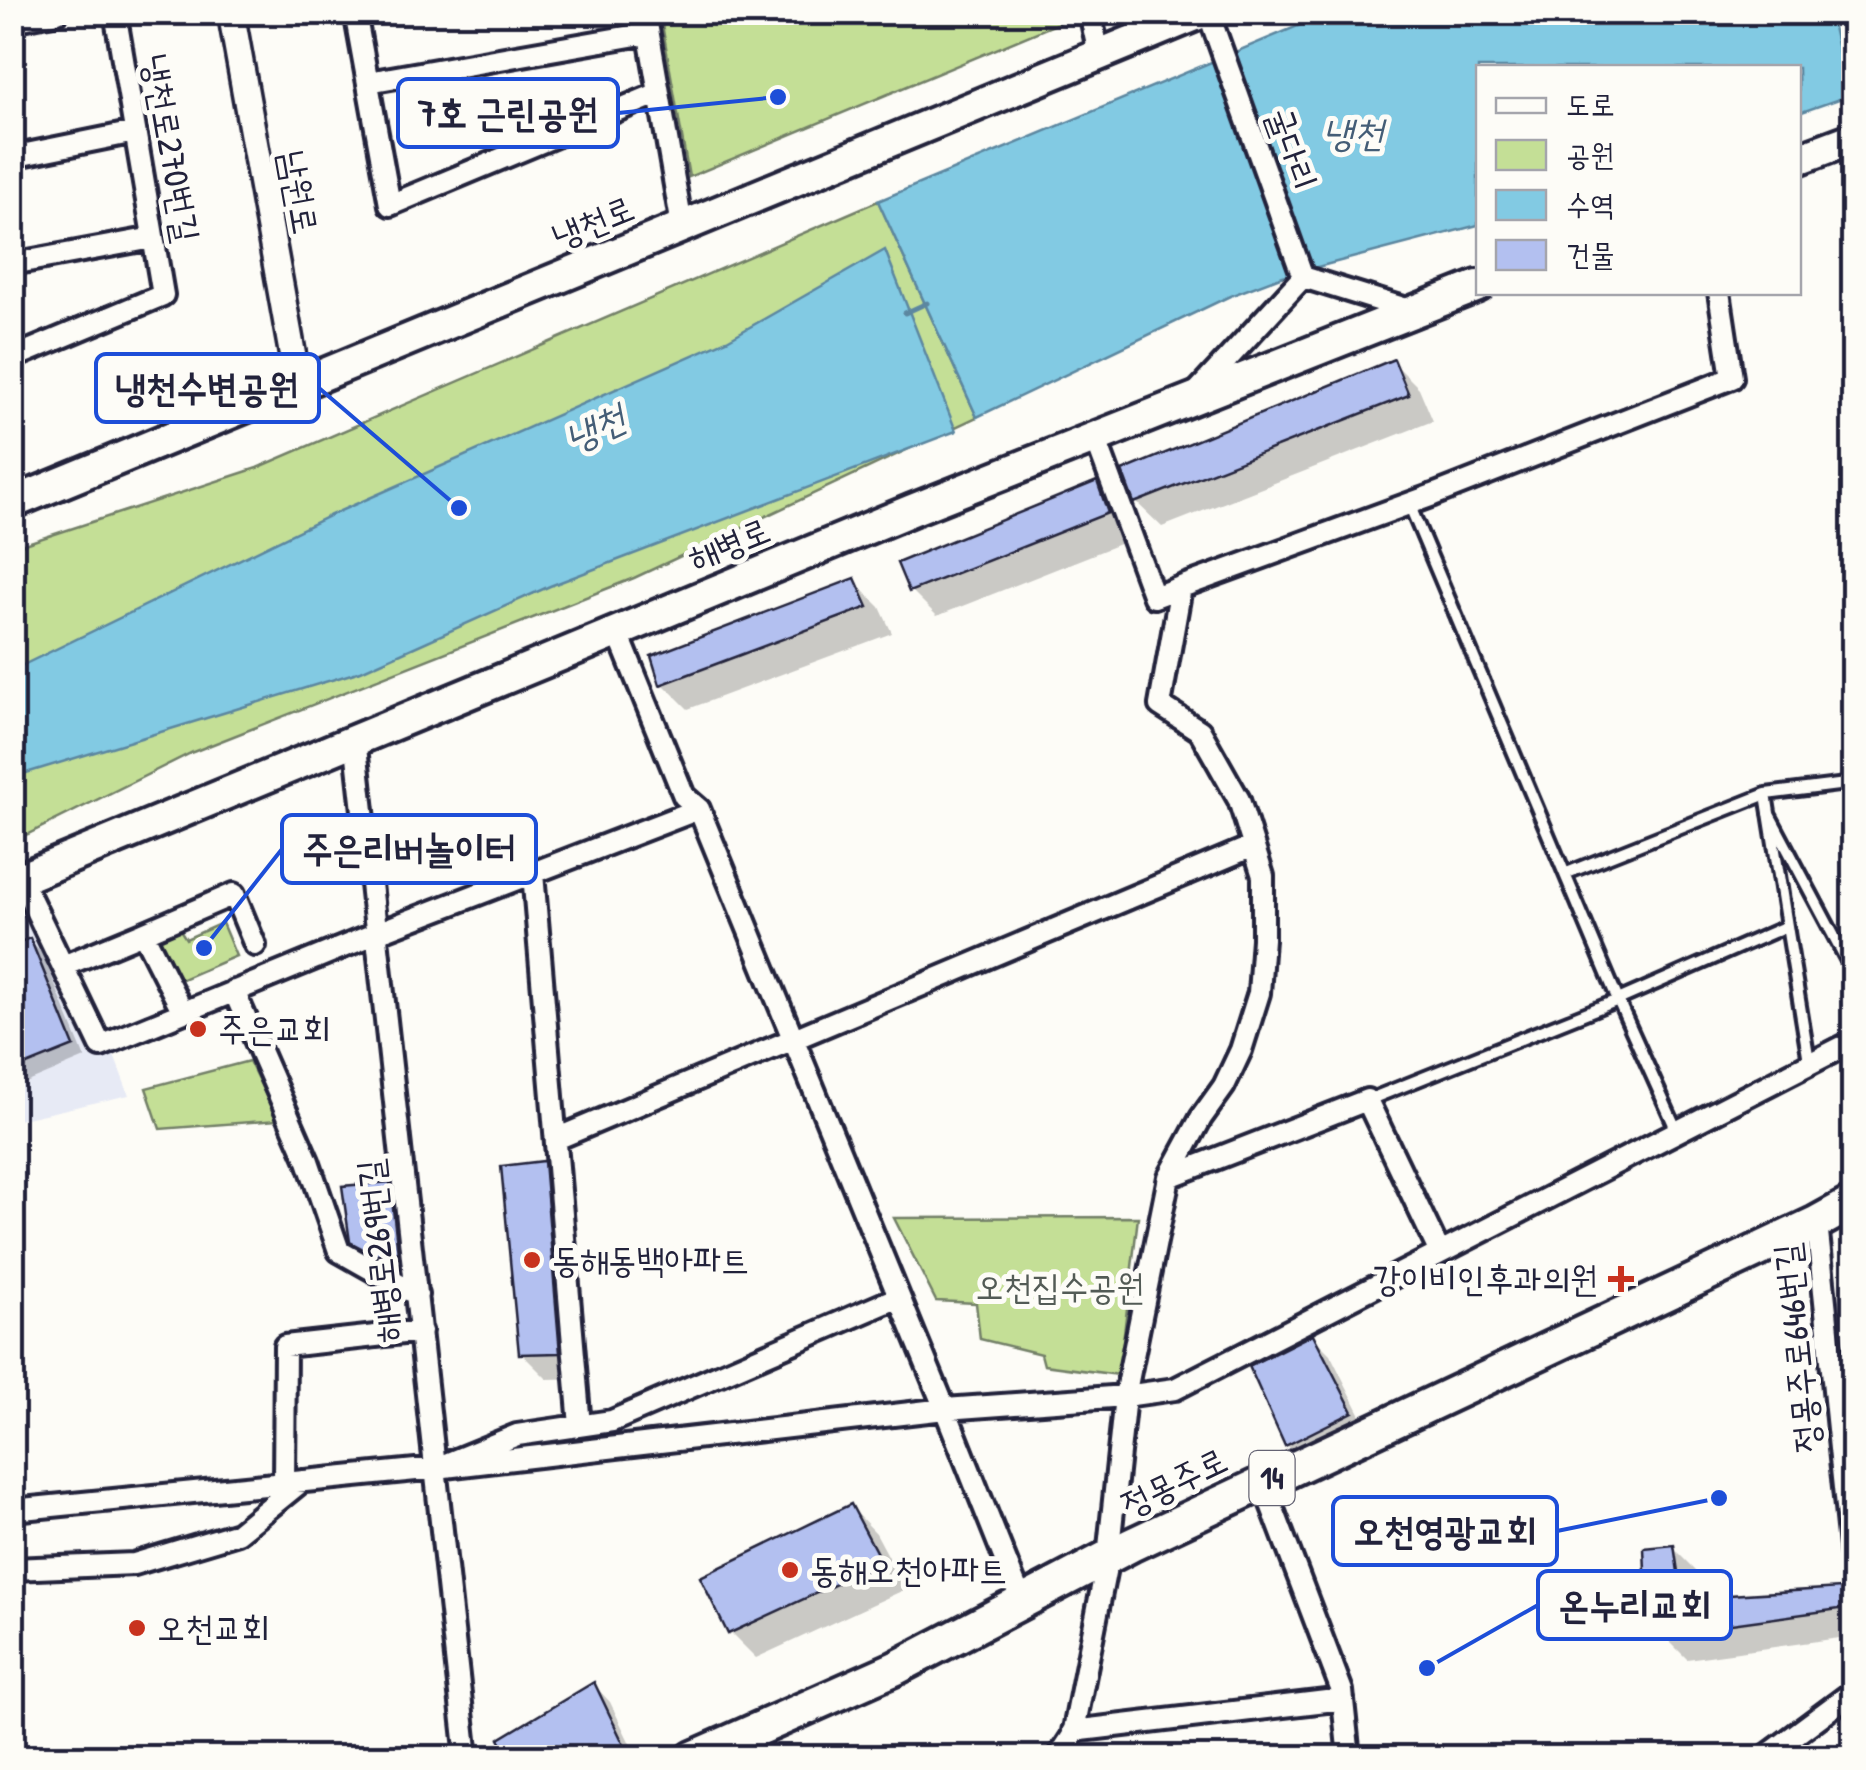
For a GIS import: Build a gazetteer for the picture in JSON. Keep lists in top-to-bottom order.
{
  "streets": {
    "main road": [
      "냉천로",
      "해병로",
      "14",
      "정몽주로"
    ],
    "street": [
      "냉천로270번길",
      "굴다리",
      "남원로",
      "해병로269번길",
      "정몽주로646번길"
    ]
  },
  "crossings": [
    ["굴다리", "냉천로"],
    ["남원로", "냉천로"],
    ["해병로", "해병로269번길"],
    ["정몽주로646번길", "정몽주로"]
  ],
  "water": ["냉천"],
  "parks": ["오천집수공원"],
  "places": {
    "other": [
      "7호 근린공원",
      "냉천수변공원",
      "주은리버놀이터",
      "주은교회",
      "동해동백아파트",
      "오천영광교회",
      "동해오천아파트",
      "오천교회",
      "온누리교회"
    ],
    "health": ["강이비인후과의원"]
  },
  "legend": [
    "도로",
    "공원",
    "수역",
    "건물"
  ]
}
